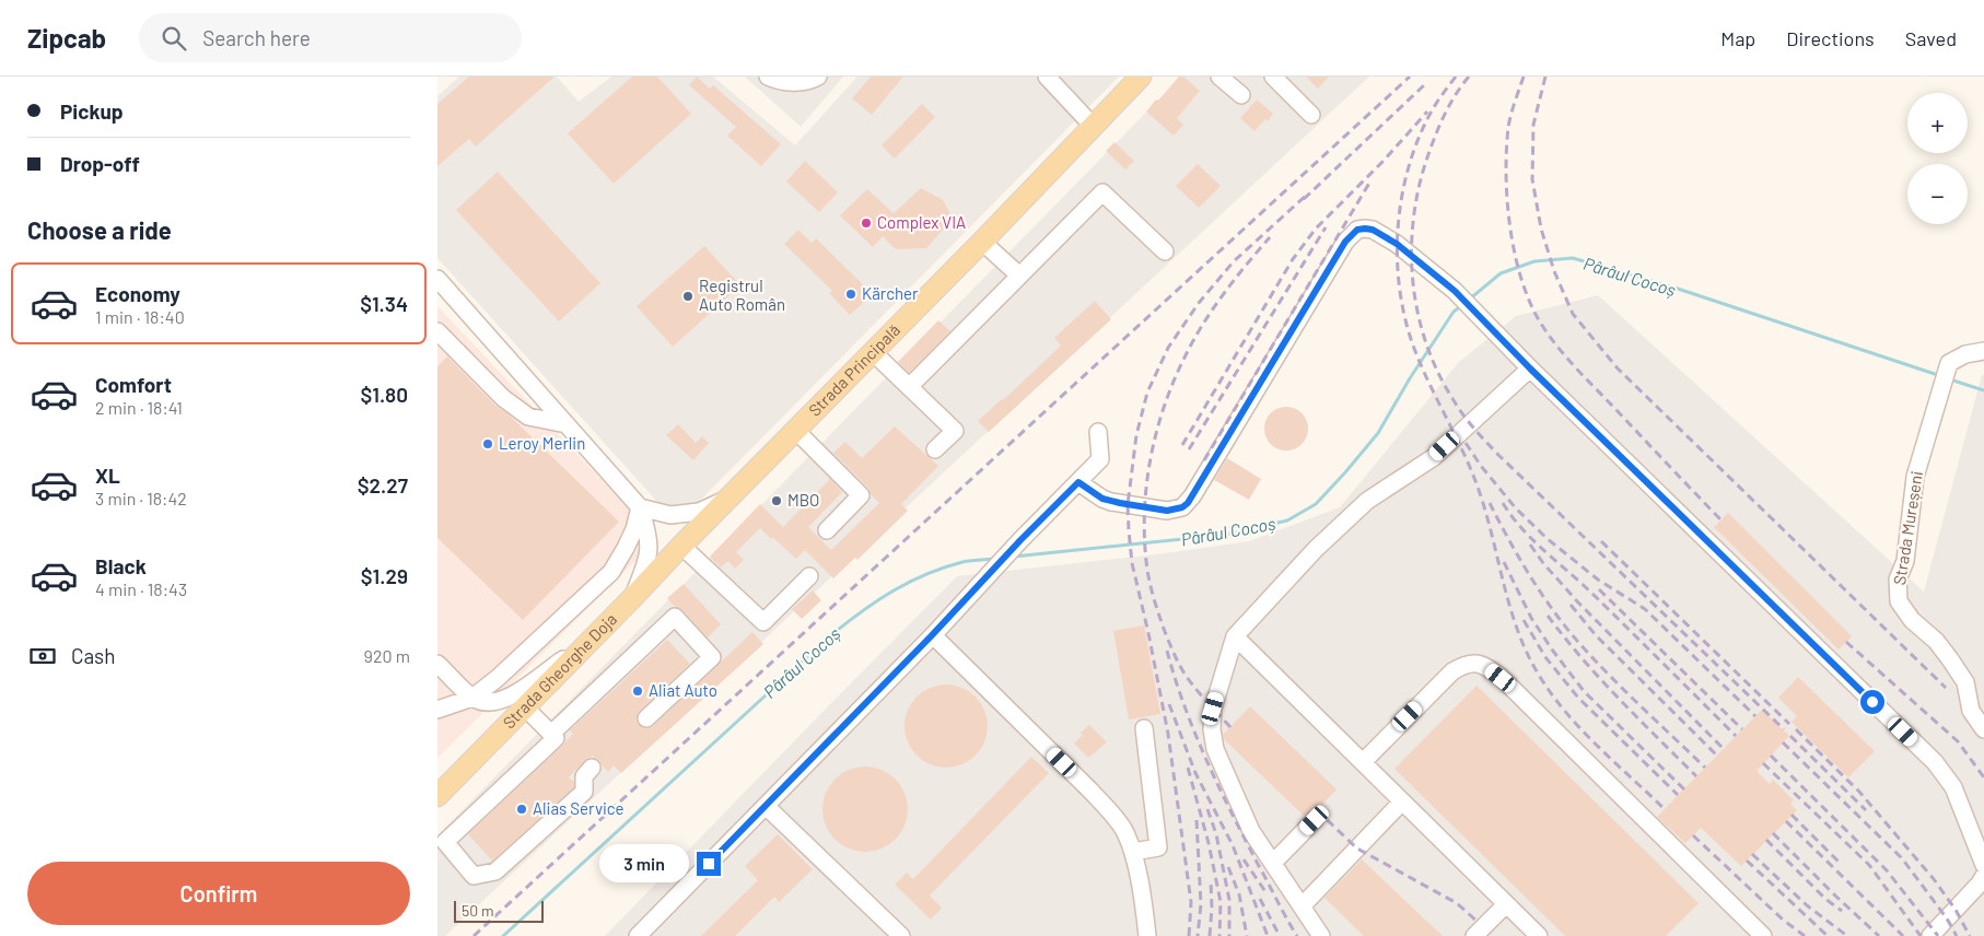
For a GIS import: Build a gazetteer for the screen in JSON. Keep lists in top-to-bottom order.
{
  "streets": {
    "main road": ["Strada Principală", "Strada Gheorghe Doja"],
    "street": ["Strada Mureșeni"]
  },
  "crossings": [
    ["Strada Principală", "Strada Gheorghe Doja"]
  ],
  "water": ["Pârâul Cocoș"],
  "places": [
    "Complex VIA",
    "Kärcher",
    "Registrul Auto Român",
    "Leroy Merlin",
    "MBO",
    "Aliat Auto",
    "Alias Service"
  ],
  "scale_bar": "50 m",
  "page": {
    "header": "Zipcab",
    "search": "Search here",
    "nav": ["Map", "Directions", "Saved"],
    "banner": ["Pickup", "Drop-off"],
    "map_buttons": ["+", "−"],
    "heading": "Choose a ride",
    "list": [
      {
        "name": "Economy",
        "note": "1 min · 18:40",
        "value": "$1.34"
      },
      {
        "name": "Comfort",
        "note": "2 min · 18:41",
        "value": "$1.80"
      },
      {
        "name": "XL",
        "note": "3 min · 18:42",
        "value": "$2.27"
      },
      {
        "name": "Black",
        "note": "4 min · 18:43",
        "value": "$1.29"
      }
    ],
    "pay": ["Cash", "920 m"],
    "bubble": "3 min",
    "buttons": "Confirm",
    "scale": "50 m"
  }
}
